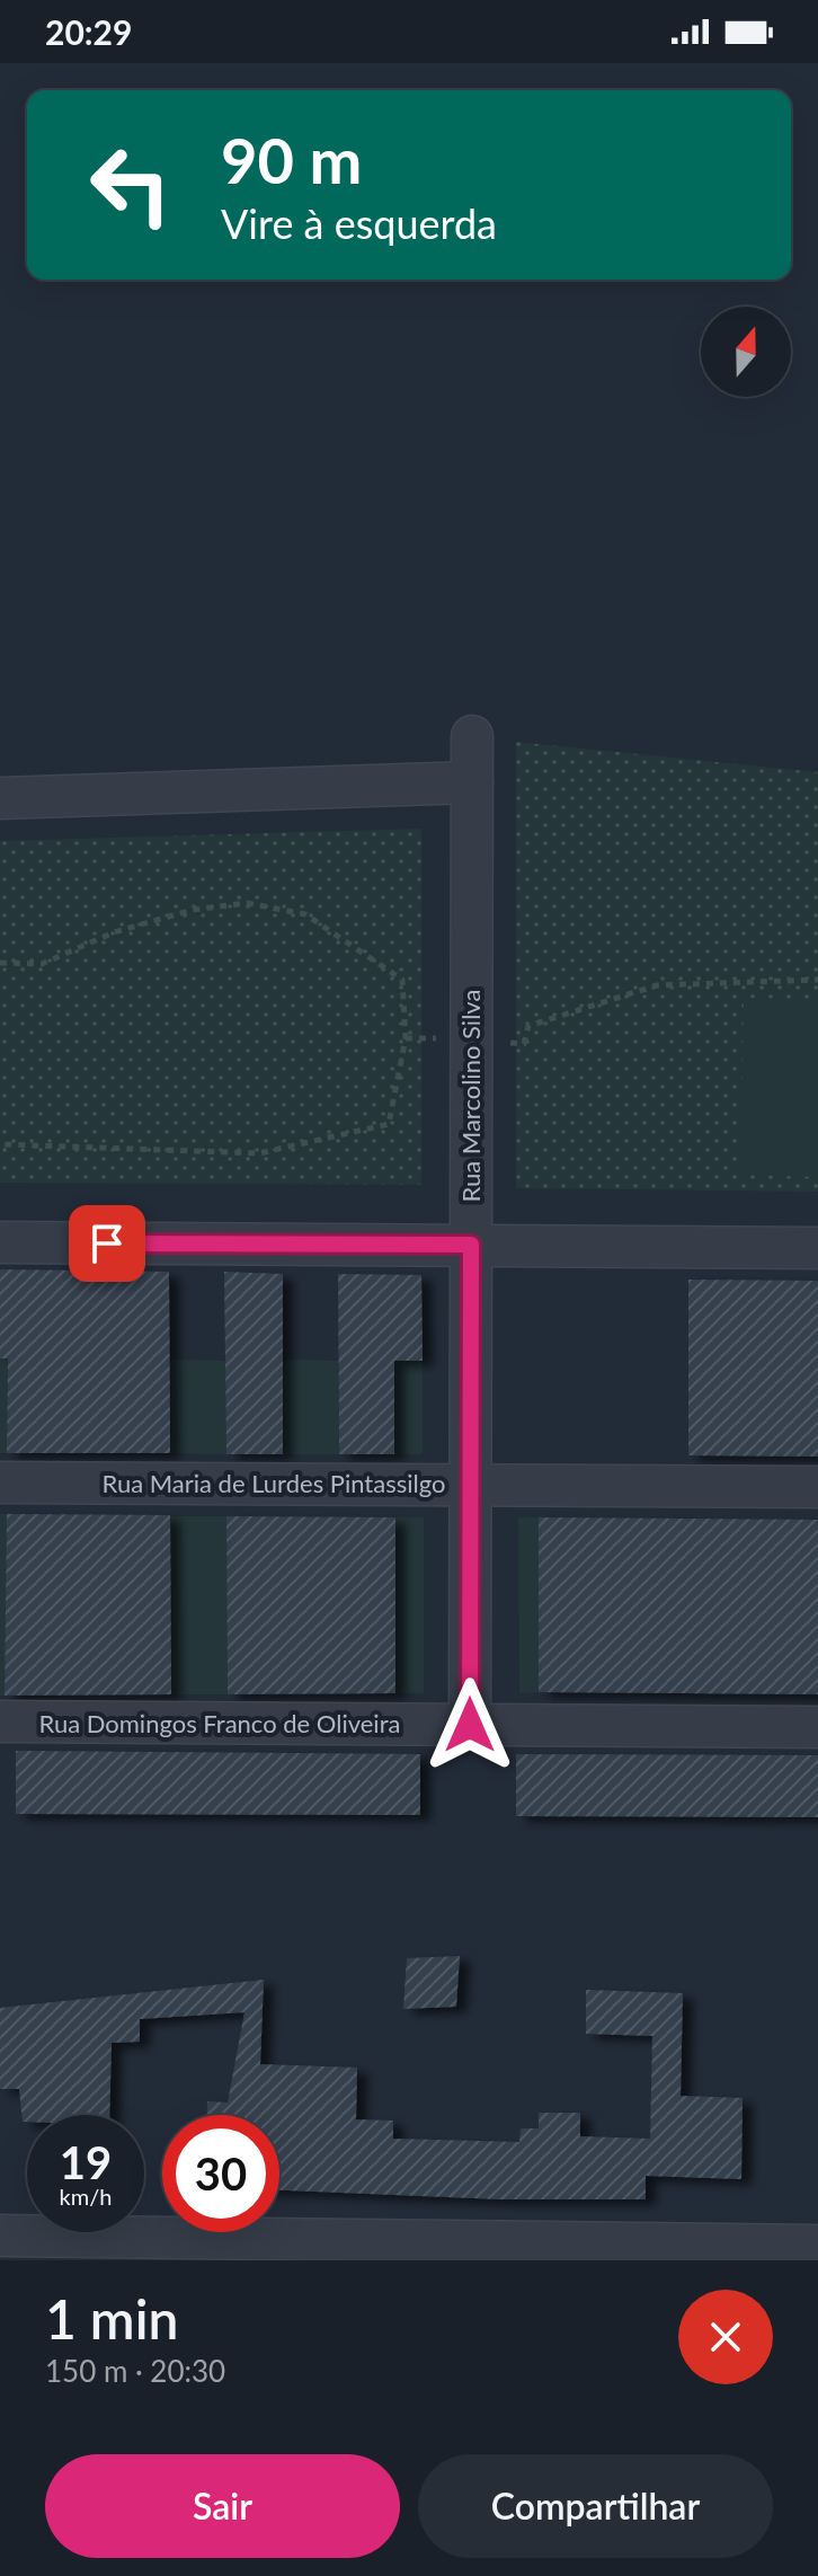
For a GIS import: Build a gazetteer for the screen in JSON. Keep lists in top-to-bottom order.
{
  "streets": {
    "street": ["Rua Marcolino Silva", "Rua Maria de Lurdes Pintassilgo", "Rua Domingos Franco de Oliveira"]
  },
  "crossings": [
    ["Rua Marcolino Silva", "Rua Maria de Lurdes Pintassilgo"],
    ["Rua Marcolino Silva", "Rua Domingos Franco de Oliveira"]
  ],
  "north": "top",
  "page": {
    "status": "20:29",
    "turn": ["90 m", "Vire à esquerda"],
    "speed": "19 km/h",
    "limit": "30",
    "heading": ["1 min", "150 m · 20:30"],
    "buttons": ["Sair", "Compartilhar"]
  }
}
